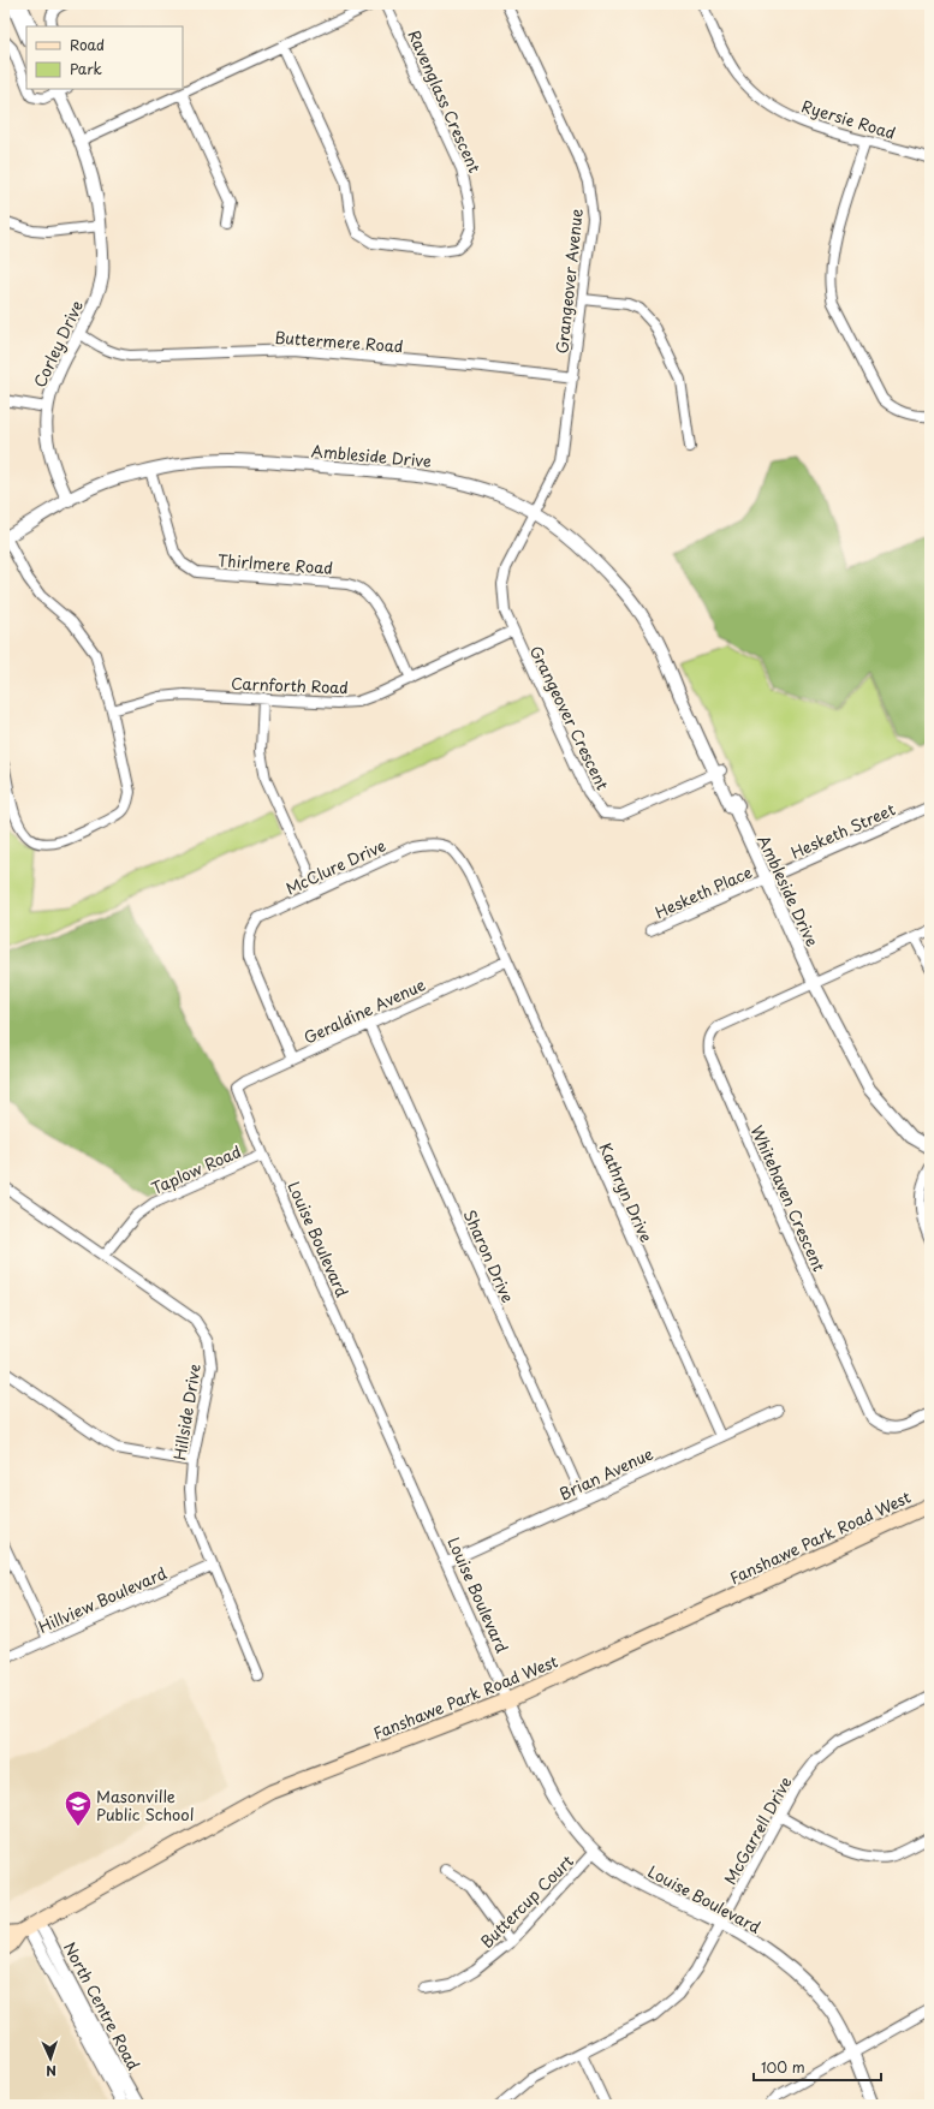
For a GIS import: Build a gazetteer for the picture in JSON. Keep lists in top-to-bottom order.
{
  "streets": {
    "main road": ["Fanshawe Park Road West"],
    "street": [
      "Ravenglass Crescent",
      "Ryersie Road",
      "Grangeover Avenue",
      "Buttermere Road",
      "Corley Drive",
      "Ambleside Drive",
      "Thirlmere Road",
      "Carnforth Road",
      "Grangeover Crescent",
      "Hesketh Street",
      "McClure Drive",
      "Hesketh Place",
      "Geraldine Avenue",
      "Taplow Road",
      "Kathryn Drive",
      "Whitehaven Crescent",
      "Louise Boulevard",
      "Sharon Drive",
      "Hillside Drive",
      "Brian Avenue",
      "Hillview Boulevard",
      "McGarrell Drive",
      "Buttercup Court",
      "North Centre Road"
    ]
  },
  "crossings": [
    ["Grangeover Avenue", "Buttermere Road"],
    ["Grangeover Avenue", "Ambleside Drive"],
    ["Grangeover Avenue", "Grangeover Crescent"],
    ["Buttermere Road", "Corley Drive"],
    ["Corley Drive", "Ambleside Drive"],
    ["Ambleside Drive", "Thirlmere Road"],
    ["Ambleside Drive", "Grangeover Crescent"],
    ["Ambleside Drive", "Hesketh Street"],
    ["Ambleside Drive", "Hesketh Place"],
    ["Ambleside Drive", "Whitehaven Crescent"],
    ["Thirlmere Road", "Carnforth Road"],
    ["Carnforth Road", "Grangeover Crescent"],
    ["Hesketh Street", "Hesketh Place"],
    ["McClure Drive", "Geraldine Avenue"],
    ["McClure Drive", "Kathryn Drive"],
    ["Geraldine Avenue", "Kathryn Drive"],
    ["Geraldine Avenue", "Louise Boulevard"],
    ["Geraldine Avenue", "Sharon Drive"],
    ["Taplow Road", "Louise Boulevard"],
    ["Taplow Road", "Hillside Drive"],
    ["Kathryn Drive", "Brian Avenue"],
    ["Louise Boulevard", "Brian Avenue"],
    ["Louise Boulevard", "Fanshawe Park Road West"],
    ["Louise Boulevard", "McGarrell Drive"],
    ["Louise Boulevard", "Buttercup Court"],
    ["Sharon Drive", "Brian Avenue"],
    ["Hillside Drive", "Hillview Boulevard"],
    ["Fanshawe Park Road West", "North Centre Road"]
  ],
  "places": {
    "school or university": ["Masonville Public School"]
  },
  "legend": ["Road", "Park"],
  "scale_bar": "100 m",
  "north": "bottom"
}
